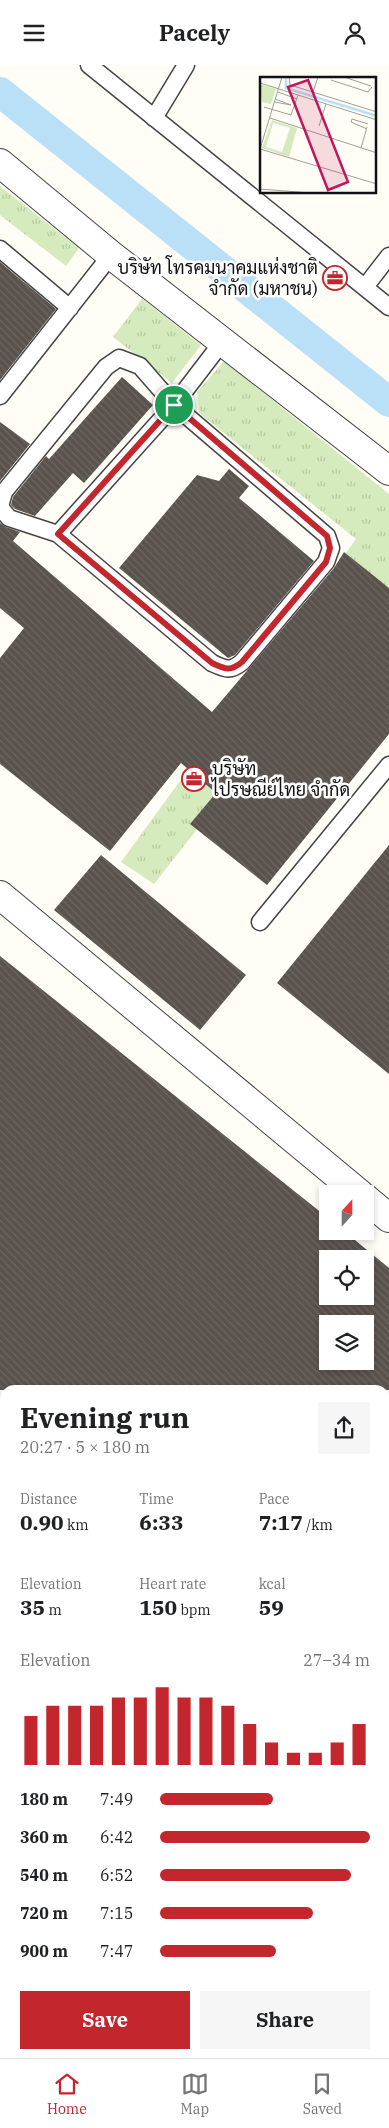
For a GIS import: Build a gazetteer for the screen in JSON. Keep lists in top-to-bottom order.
{
  "places": {
    "office": ["บริษัท โทรคมนาคมแห่งชาติ จำกัด (มหาชน)", "บริษัท ไปรษณีย์ไทย จำกัด"]
  },
  "north": "top",
  "page": {
    "header": "Pacely",
    "heading": ["Evening run", "20:27 · 5 × 180 m"],
    "stats": [
      ["Distance", "0.90 km"],
      ["Time", "6:33"],
      ["Pace", "7:17 /km"],
      ["Elevation", "35 m"],
      ["Heart rate", "150 bpm"],
      ["kcal", "59"]
    ],
    "chart": ["Elevation", "27–34 m"],
    "list": [
      {
        "name": "180 m",
        "note": "7:49"
      },
      {
        "name": "360 m",
        "note": "6:42"
      },
      {
        "name": "540 m",
        "note": "6:52"
      },
      {
        "name": "720 m",
        "note": "7:15"
      },
      {
        "name": "900 m",
        "note": "7:47"
      }
    ],
    "buttons": ["Save", "Share"],
    "tabs": ["Home", "Map", "Saved"]
  }
}
